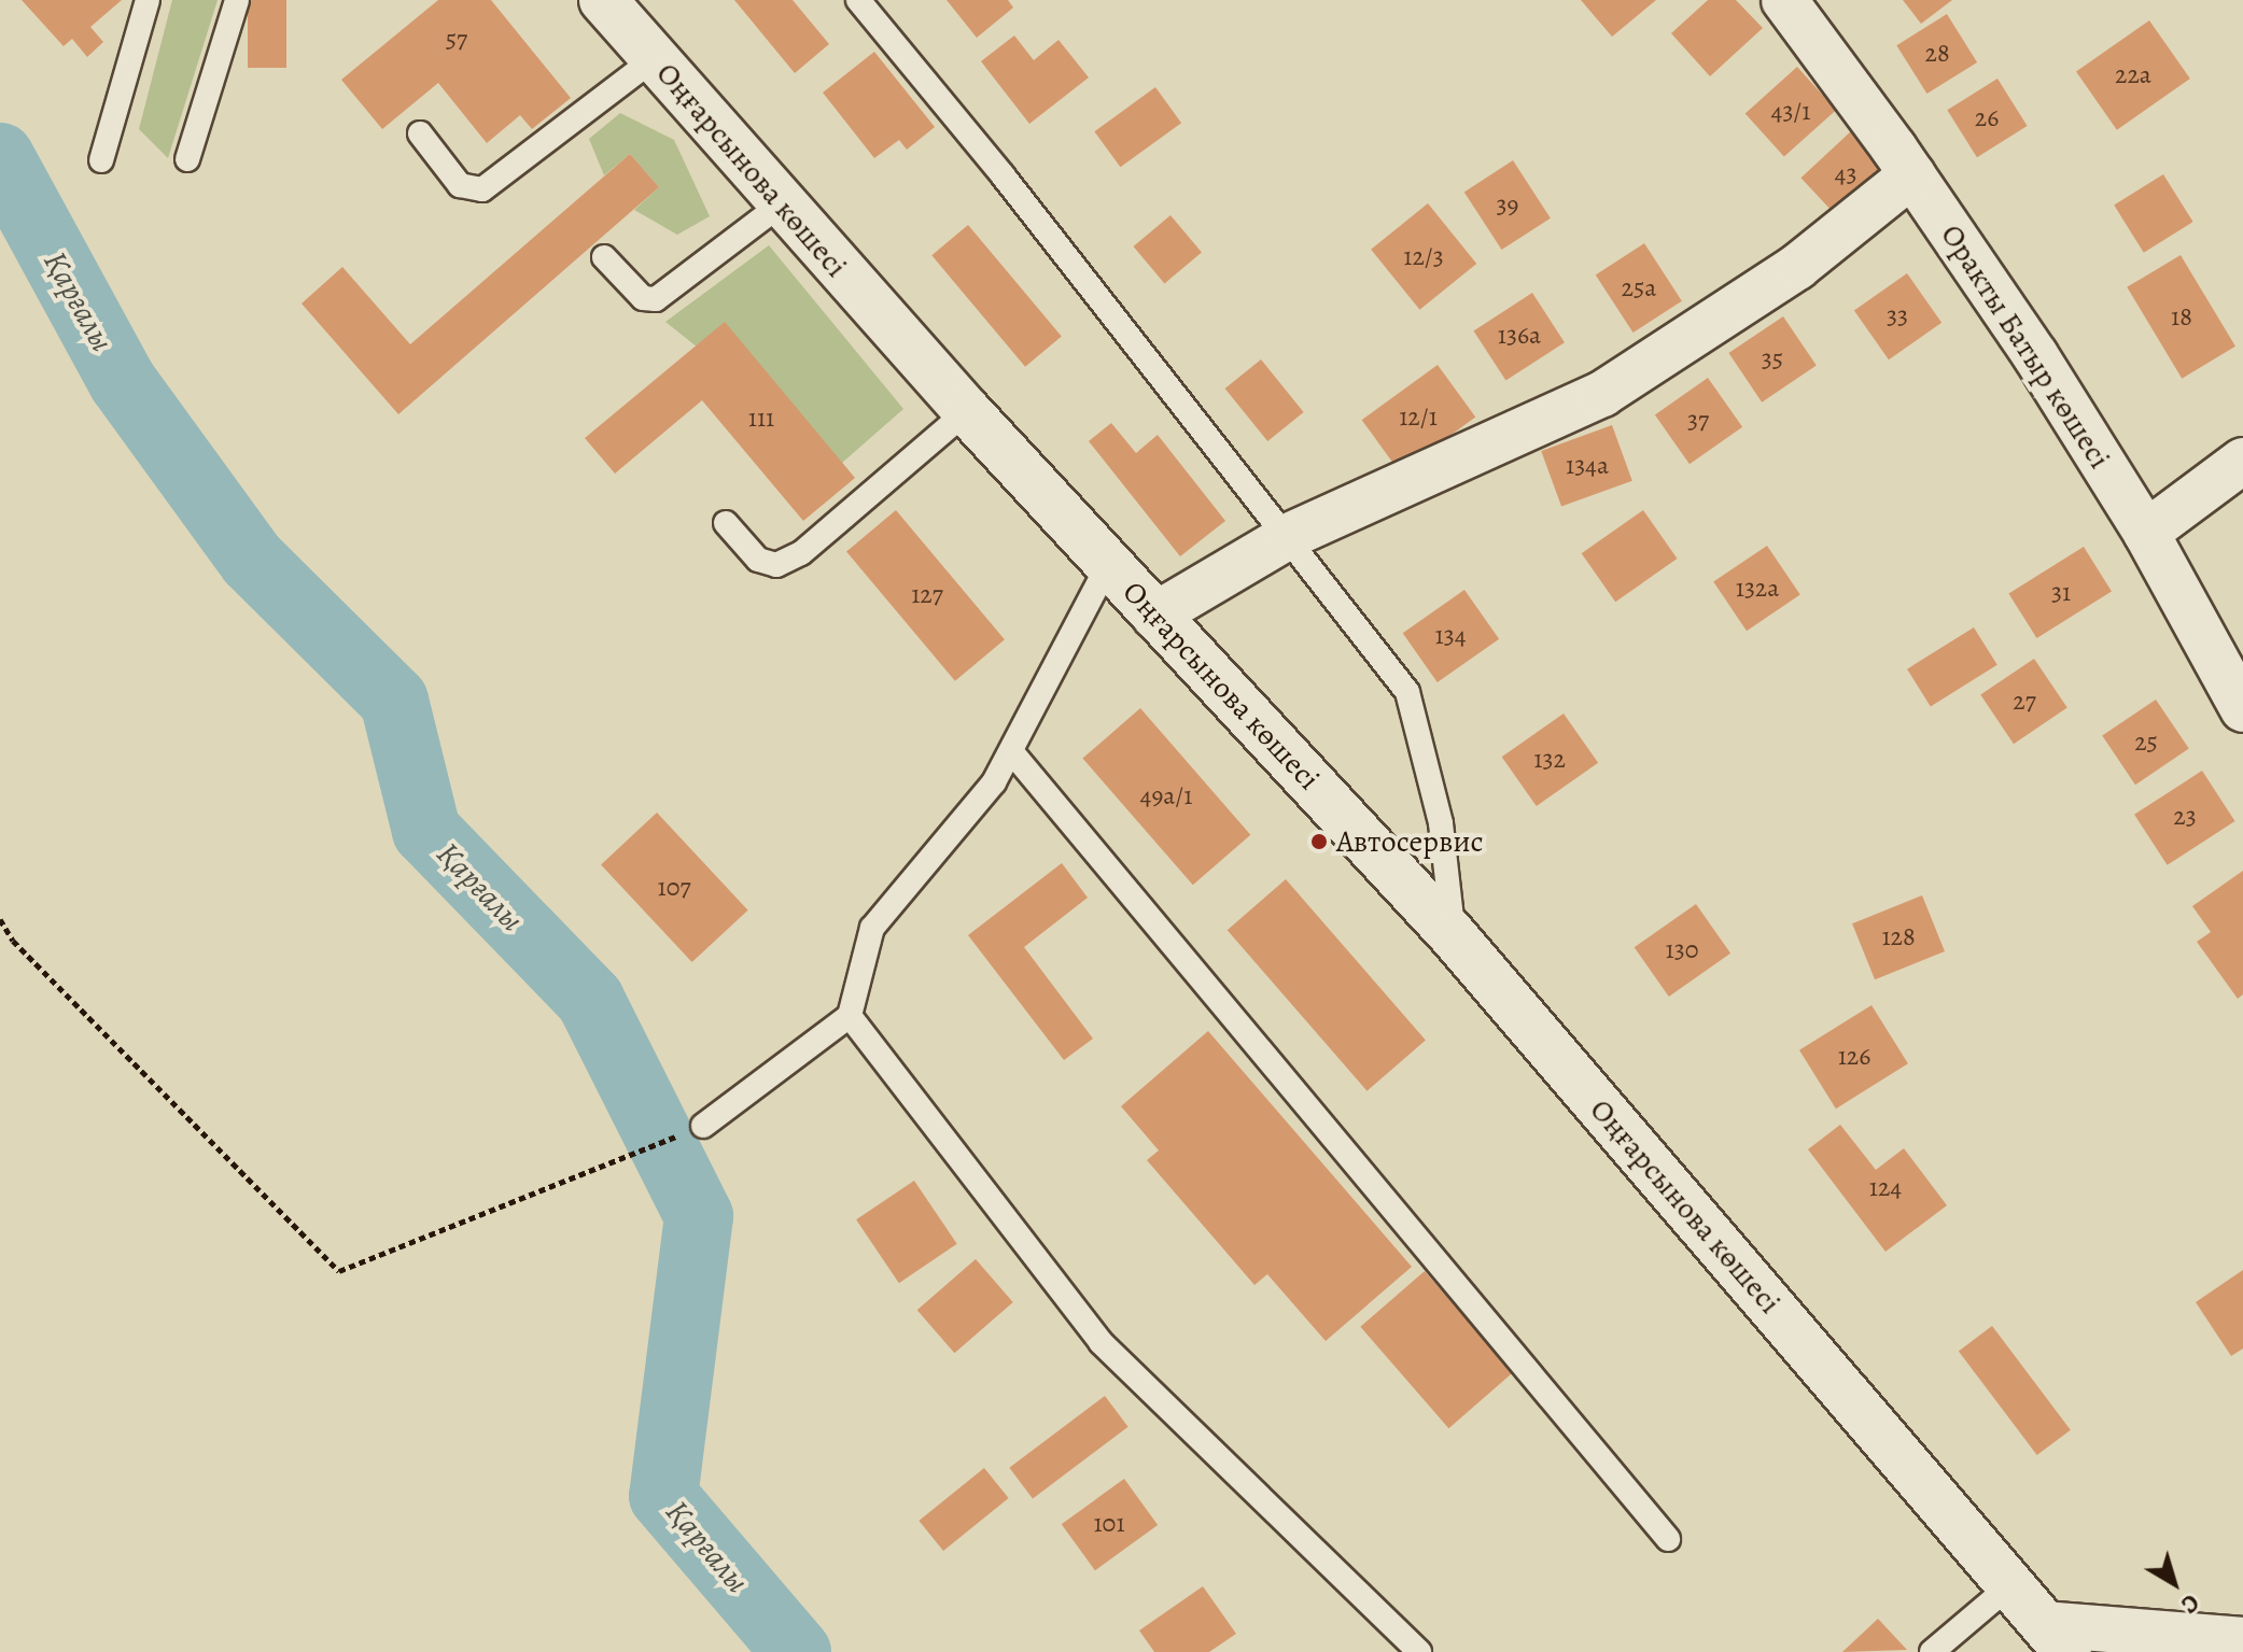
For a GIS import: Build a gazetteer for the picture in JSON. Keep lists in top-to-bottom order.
{
  "streets": {
    "main road": ["Оңғарсынова көшесі"],
    "street": ["Оракты Батыр көшесі"]
  },
  "water": ["Қарғалы"],
  "places": ["Автосервис"],
  "house_numbers": [
    "57",
    "28",
    "22а",
    "43/1",
    "26",
    "43",
    "39",
    "12/3",
    "25а",
    "33",
    "18",
    "136а",
    "35",
    "12/1",
    "111",
    "37",
    "134а",
    "132а",
    "31",
    "127",
    "134",
    "27",
    "25",
    "132",
    "49а/1",
    "23",
    "107",
    "128",
    "130",
    "126",
    "124",
    "101"
  ],
  "north": "bottom right"
}
